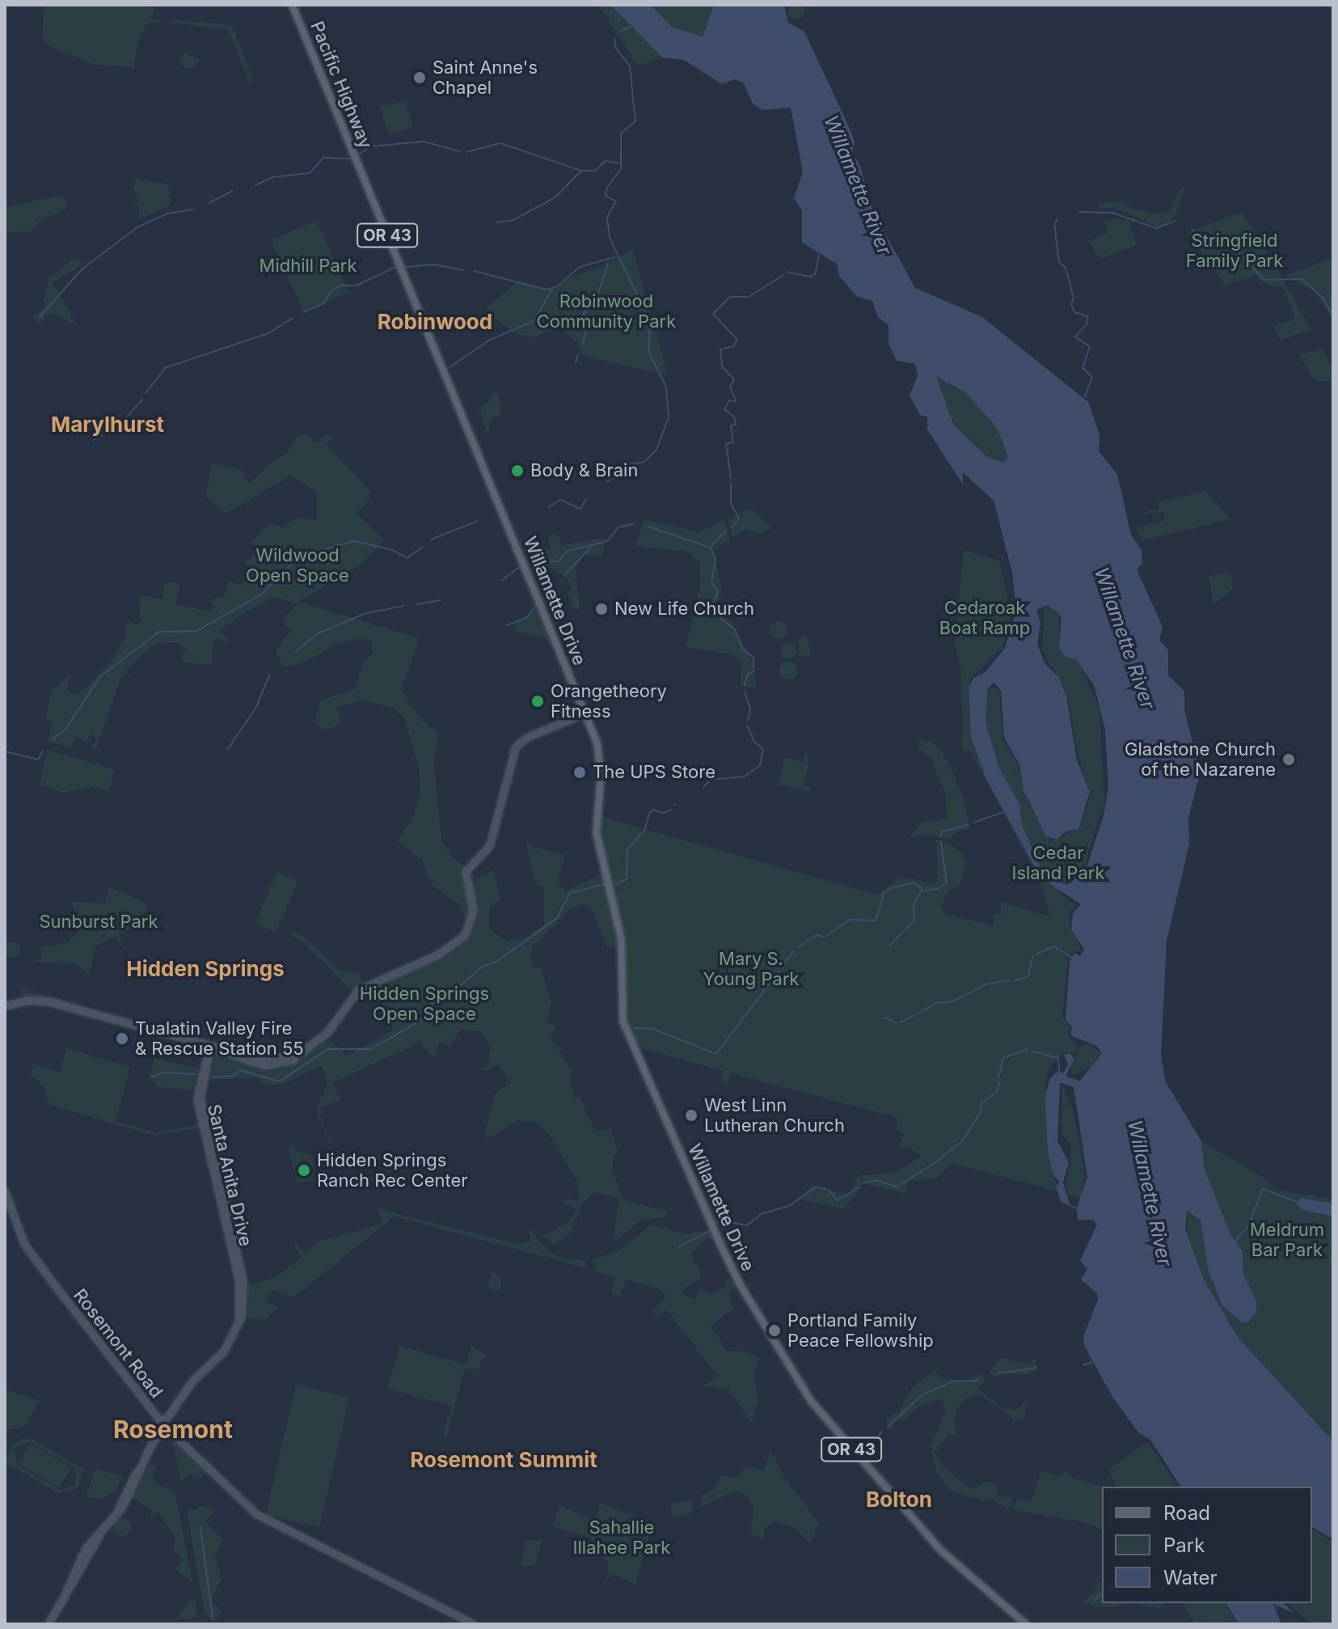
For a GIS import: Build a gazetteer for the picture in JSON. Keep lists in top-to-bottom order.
{
  "streets": {
    "main road": [
      "Pacific Highway",
      "OR 43",
      "Willamette Drive",
      "Santa Anita Drive",
      "Rosemont Road"
    ]
  },
  "crossings": [
    ["Pacific Highway", "Willamette Drive"],
    ["Santa Anita Drive", "Rosemont Road"]
  ],
  "districts": [
    "Robinwood",
    "Marylhurst",
    "Hidden Springs",
    "Rosemont",
    "Rosemont Summit",
    "Bolton"
  ],
  "water": ["Willamette River"],
  "parks": [
    "Stringfield Family Park",
    "Midhill Park",
    "Robinwood Community Park",
    "Wildwood Open Space",
    "Cedaroak Boat Ramp",
    "Cedar Island Park",
    "Sunburst Park",
    "Mary S. Young Park",
    "Hidden Springs Open Space",
    "Meldrum Bar Park",
    "Sahallie Illahee Park"
  ],
  "places": [
    "Saint Anne's Chapel",
    "Body & Brain",
    "New Life Church",
    "Orangetheory Fitness",
    "Gladstone Church of the Nazarene",
    "The UPS Store",
    "Tualatin Valley Fire & Rescue Station 55",
    "West Linn Lutheran Church",
    "Hidden Springs Ranch Rec Center",
    "Portland Family Peace Fellowship"
  ],
  "legend": ["Road", "Park", "Water"]
}
